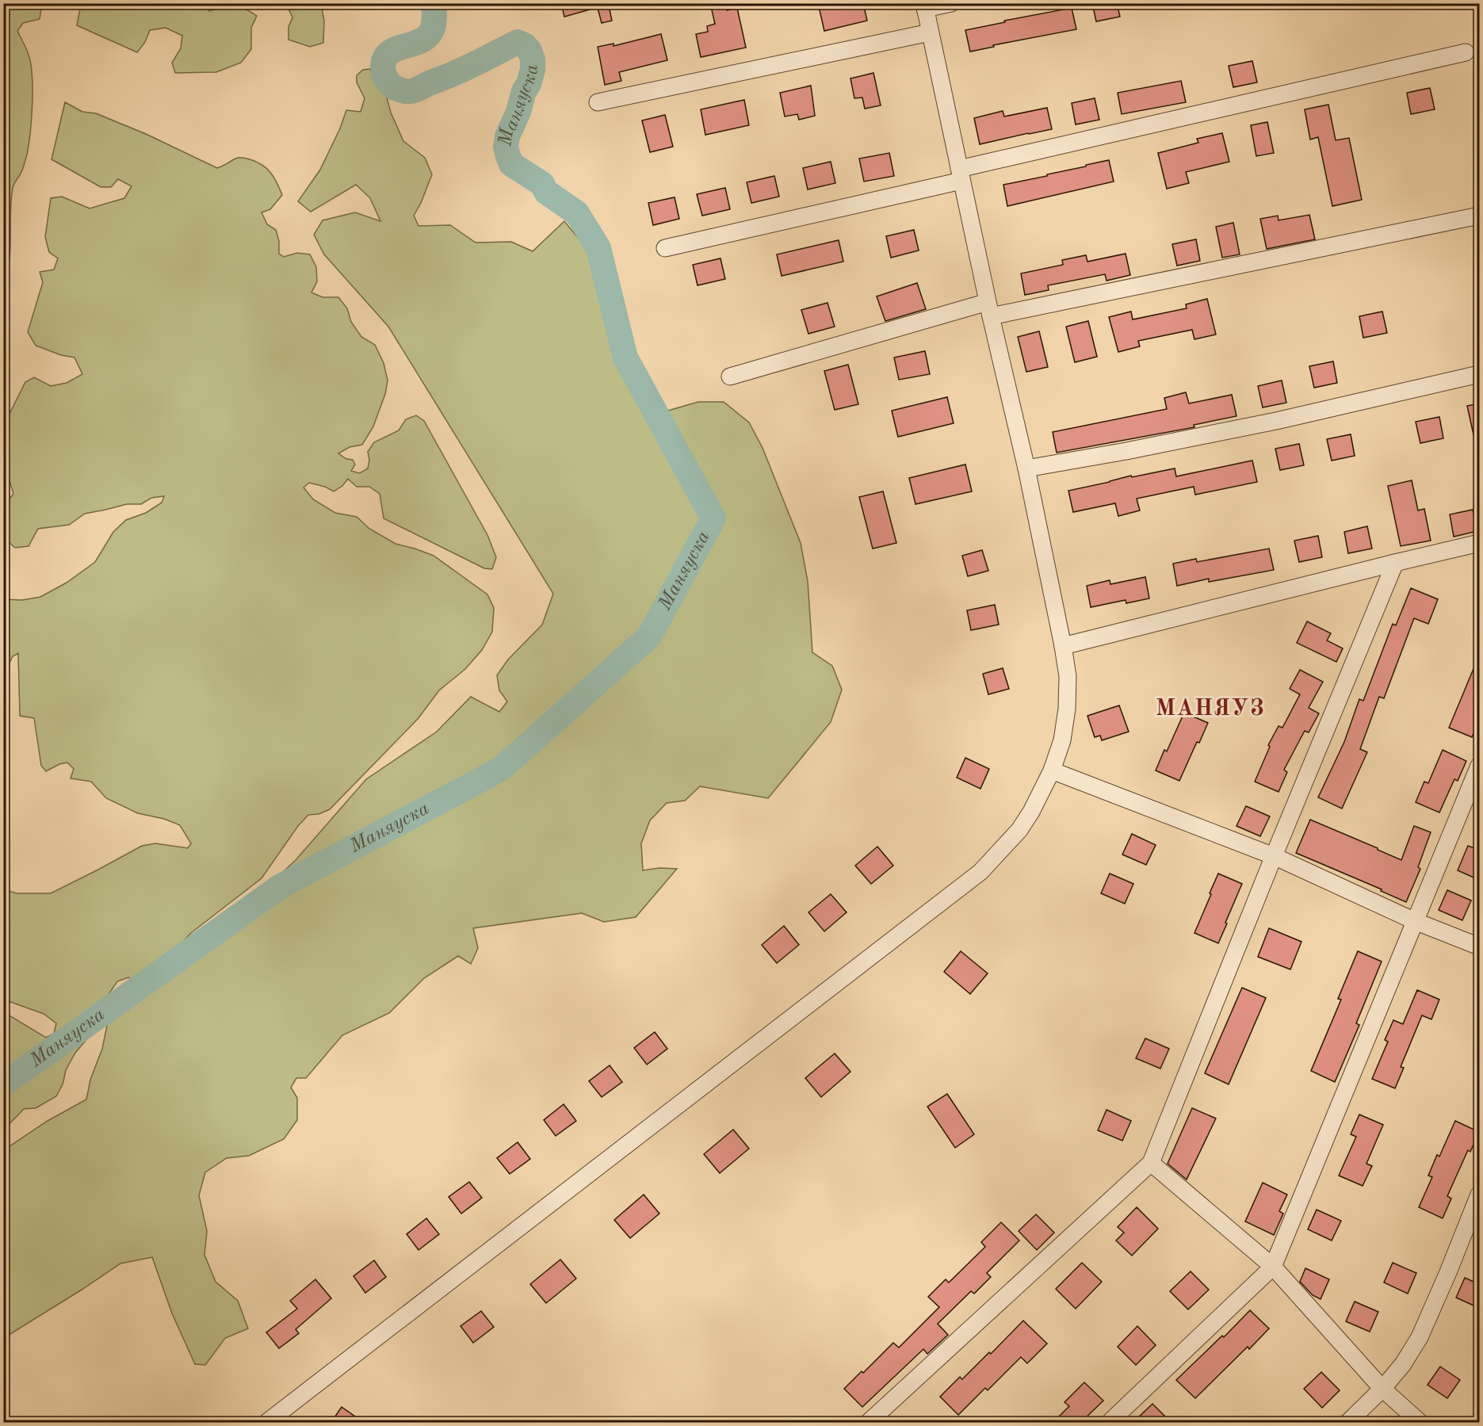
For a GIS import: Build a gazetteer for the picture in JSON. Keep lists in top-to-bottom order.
{
  "districts": ["МАНЯУЗ"],
  "water": ["Маняуска"]
}
